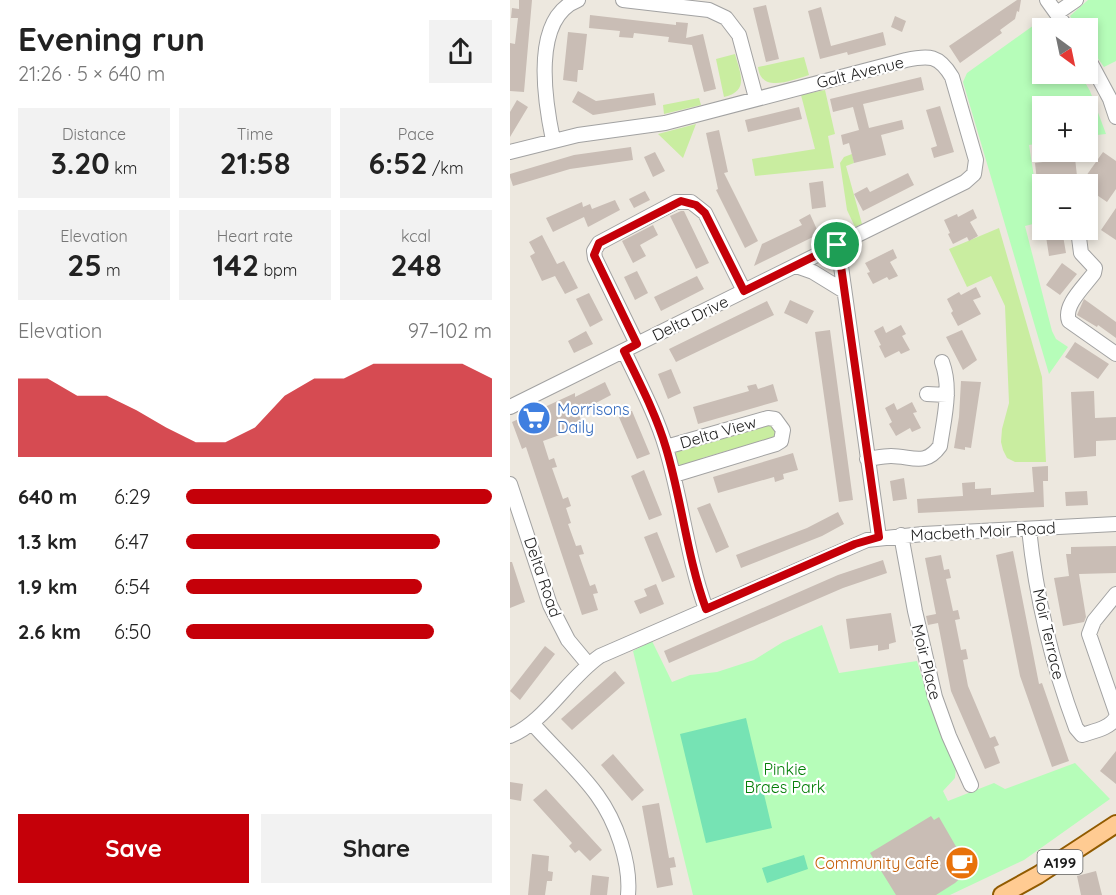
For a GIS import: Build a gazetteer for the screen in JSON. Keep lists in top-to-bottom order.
{
  "streets": {
    "main road": ["A199"],
    "street": [
      "Galt Avenue",
      "Delta Drive",
      "Delta View",
      "Macbeth Moir Road",
      "Delta Road",
      "Moir Terrace",
      "Moir Place"
    ]
  },
  "crossings": [
    ["Galt Avenue", "Delta Drive"],
    ["Delta Drive", "Delta View"],
    ["Delta View", "Macbeth Moir Road"],
    ["Macbeth Moir Road", "Delta Road"],
    ["Macbeth Moir Road", "Moir Terrace"],
    ["Macbeth Moir Road", "Moir Place"]
  ],
  "parks": ["Pinkie Braes Park"],
  "places": {
    "supermarket": ["Morrisons Daily"],
    "cafe": ["Community Cafe"]
  },
  "north": "bottom right",
  "page": {
    "heading": ["Evening run", "21:26 · 5 × 640 m"],
    "map_buttons": ["+", "−"],
    "stats": [
      ["Distance", "3.20 km"],
      ["Time", "21:58"],
      ["Pace", "6:52 /km"],
      ["Elevation", "25 m"],
      ["Heart rate", "142 bpm"],
      ["kcal", "248"]
    ],
    "chart": ["Elevation", "97–102 m"],
    "list": [
      {
        "name": "640 m",
        "note": "6:29"
      },
      {
        "name": "1.3 km",
        "note": "6:47"
      },
      {
        "name": "1.9 km",
        "note": "6:54"
      },
      {
        "name": "2.6 km",
        "note": "6:50"
      }
    ],
    "buttons": ["Save", "Share"]
  }
}
